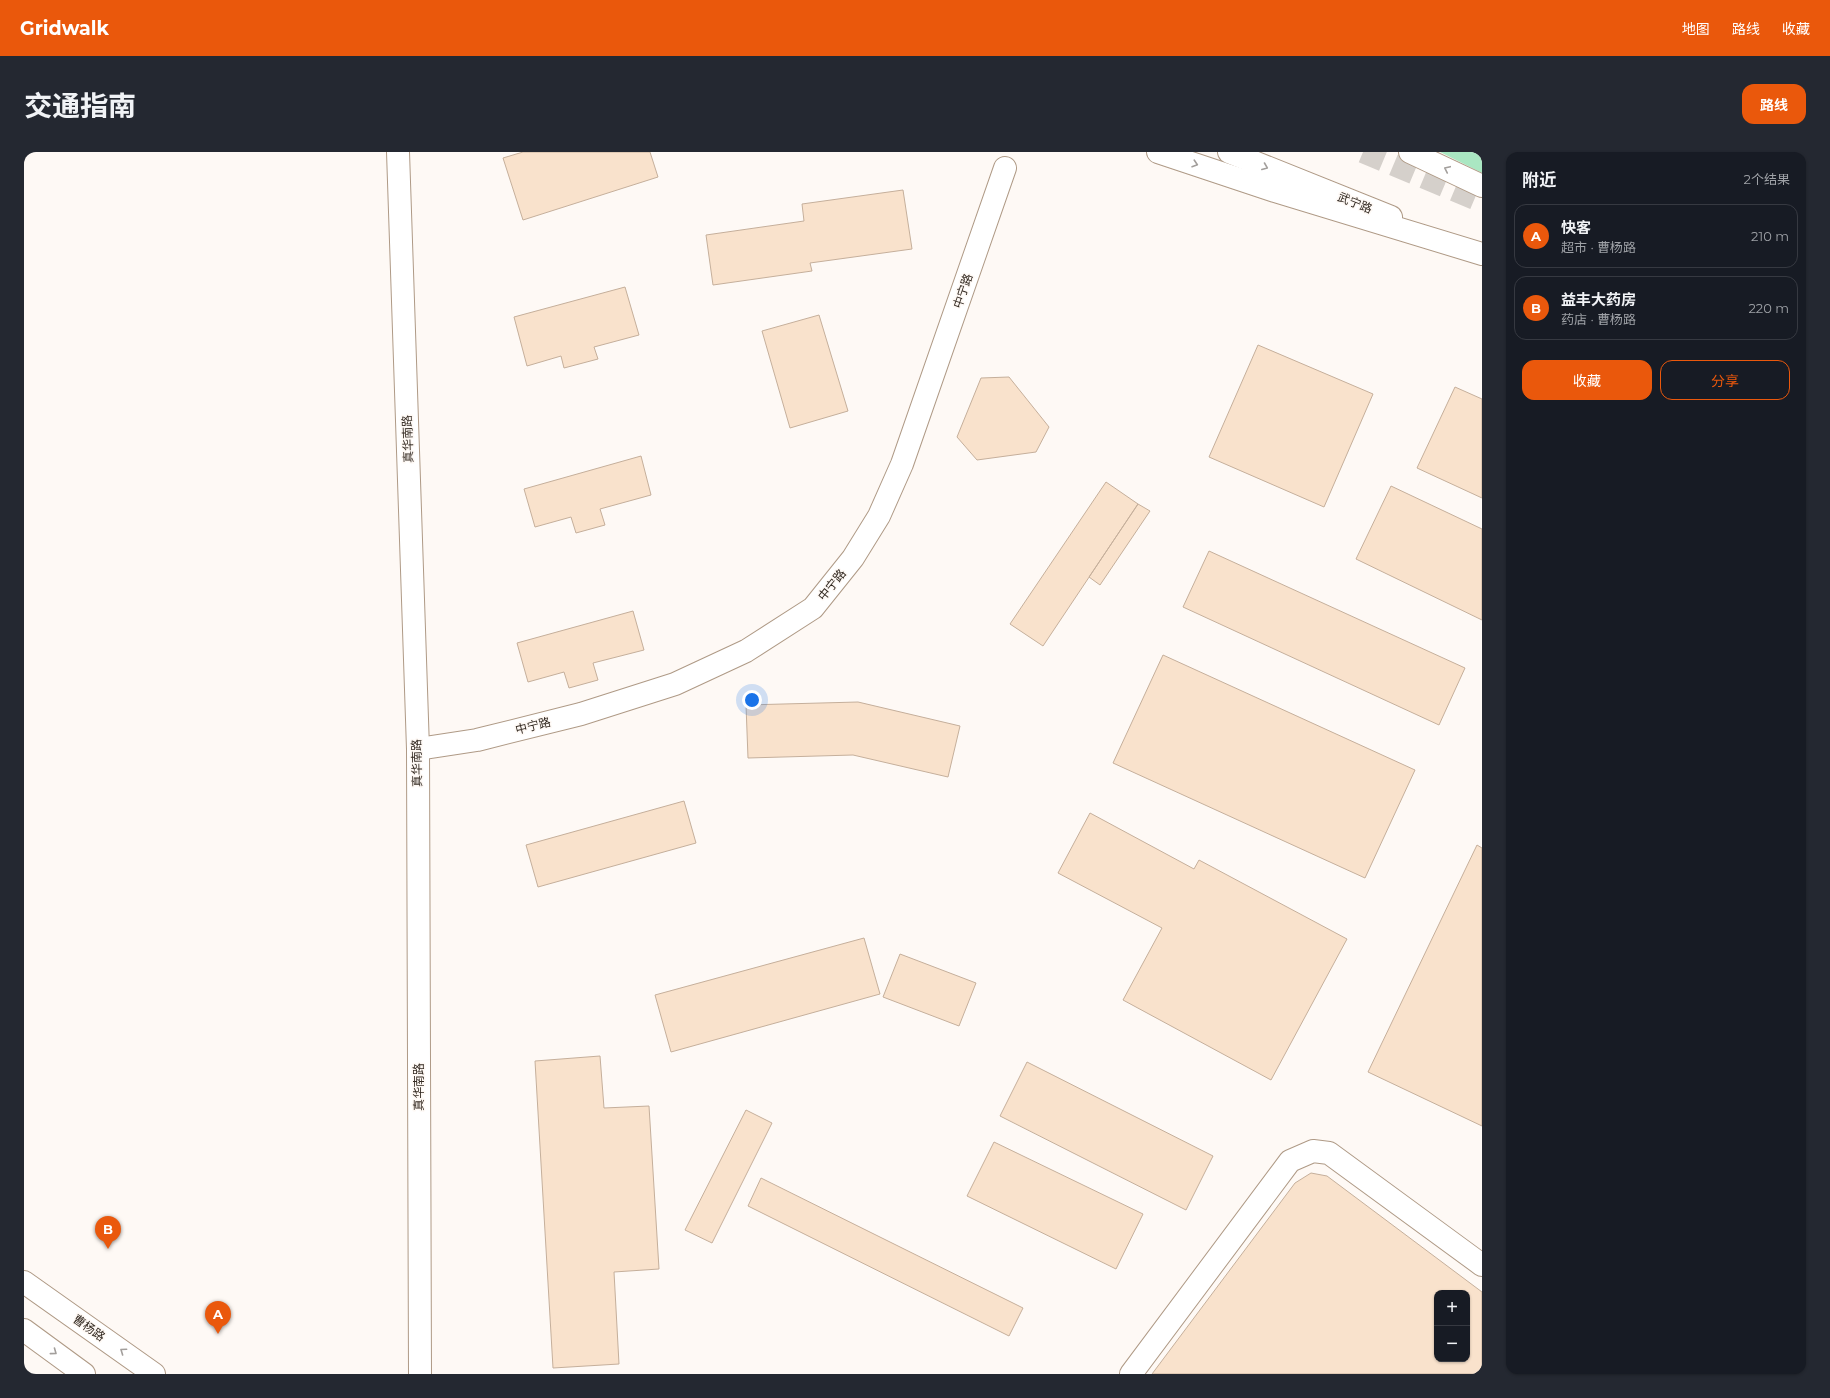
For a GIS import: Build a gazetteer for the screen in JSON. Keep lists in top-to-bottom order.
{
  "streets": {
    "main road": [
      "武宁路",
      "中宁路",
      "真华南路",
      "曹杨路"
    ]
  },
  "crossings": [
    ["中宁路", "真华南路"]
  ],
  "page": {
    "header": "Gridwalk",
    "nav": ["地图", "路线", "收藏"],
    "title": "交通指南",
    "buttons": [
      "路线",
      ["收藏", "分享"]
    ],
    "heading": ["附近", "2个结果"],
    "list": [
      {
        "mark": "A",
        "name": "快客",
        "note": "超市 · 曹杨路",
        "value": "210 m"
      },
      {
        "mark": "B",
        "name": "益丰大药房",
        "note": "药店 · 曹杨路",
        "value": "220 m"
      }
    ],
    "pins": ["B", "A"],
    "map_buttons": ["+", "−"]
  }
}
